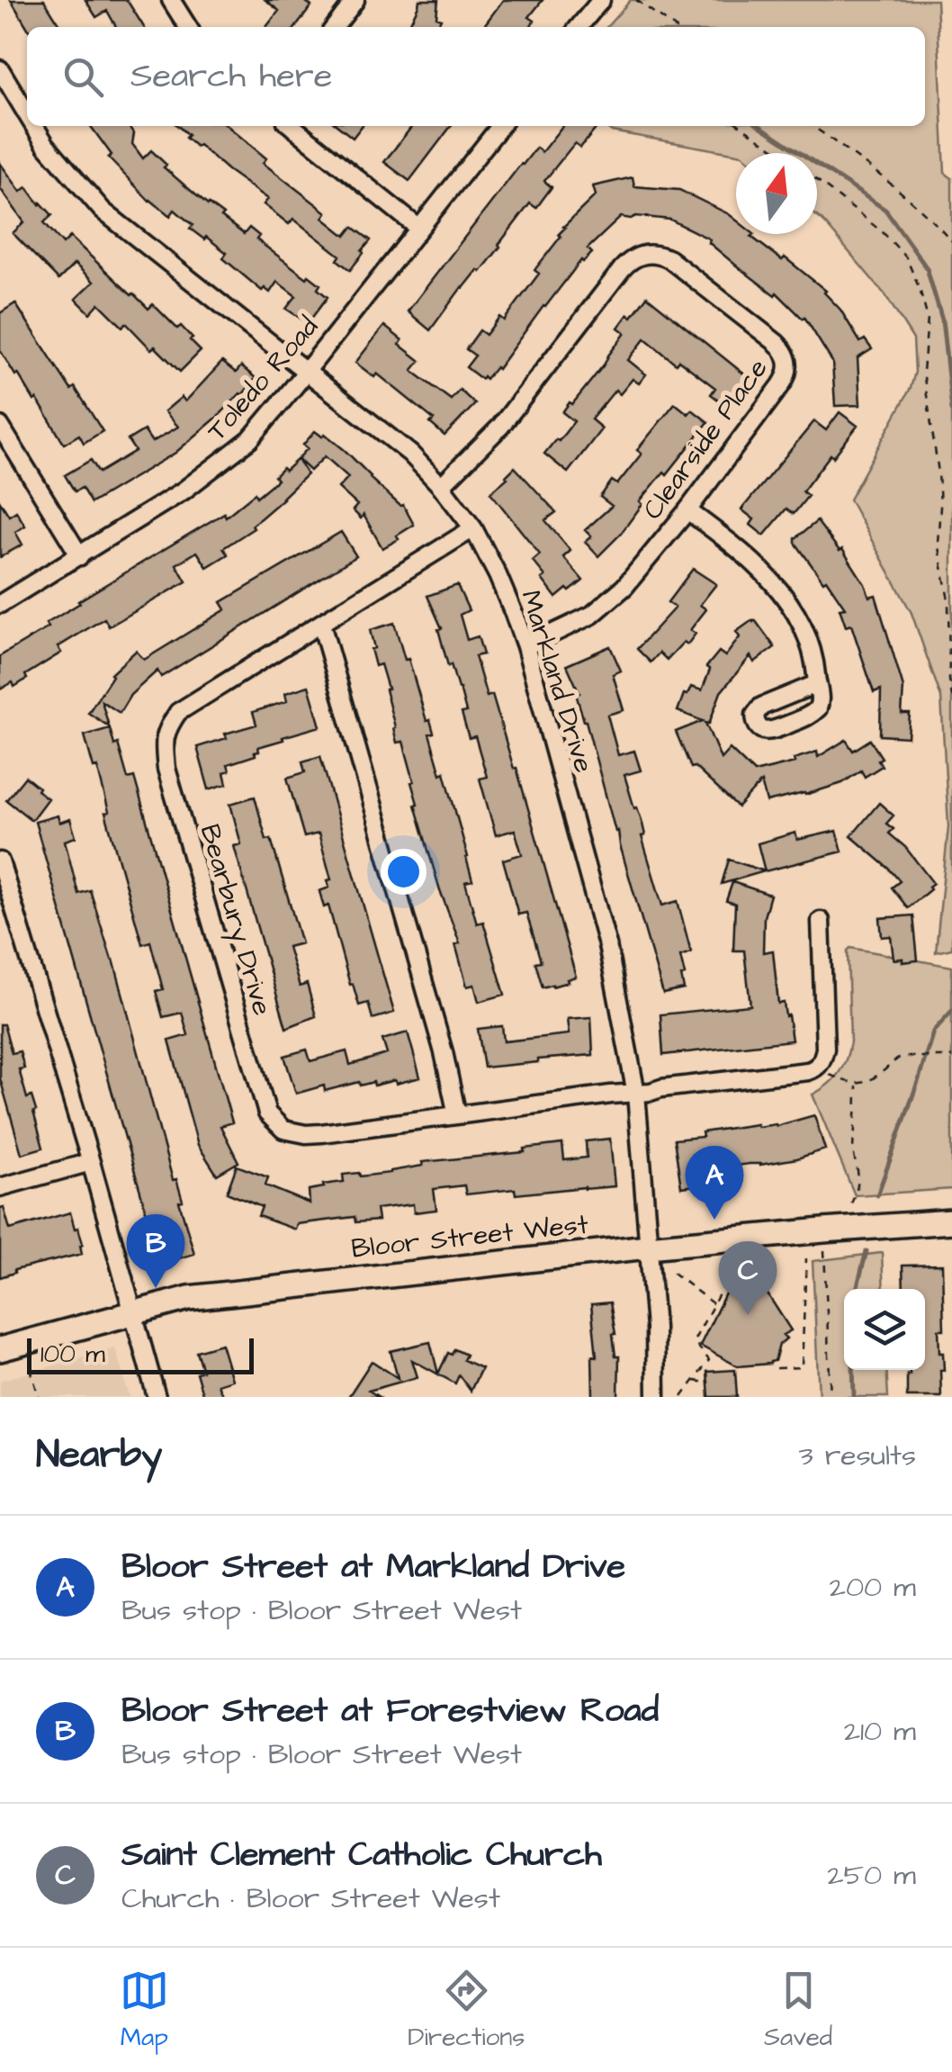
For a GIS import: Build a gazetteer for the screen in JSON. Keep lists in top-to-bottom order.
{
  "streets": {
    "main road": ["Bloor Street West"],
    "street": [
      "Toledo Road",
      "Clearside Place",
      "Markland Drive",
      "Bearbury Drive"
    ]
  },
  "crossings": [
    ["Toledo Road", "Markland Drive"],
    ["Clearside Place", "Markland Drive"],
    ["Markland Drive", "Bearbury Drive"],
    ["Markland Drive", "Bloor Street West"]
  ],
  "scale_bar": "100 m",
  "north": "top",
  "page": {
    "search": "Search here",
    "pins": ["A", "B", "C"],
    "scale": "100 m",
    "heading": ["Nearby", "3 results"],
    "list": [
      {
        "mark": "A",
        "name": "Bloor Street at Markland Drive",
        "note": "Bus stop · Bloor Street West",
        "value": "200 m"
      },
      {
        "mark": "B",
        "name": "Bloor Street at Forestview Road",
        "note": "Bus stop · Bloor Street West",
        "value": "210 m"
      },
      {
        "mark": "C",
        "name": "Saint Clement Catholic Church",
        "note": "Church · Bloor Street West",
        "value": "250 m"
      }
    ],
    "nav": ["Map", "Directions", "Saved"]
  }
}
